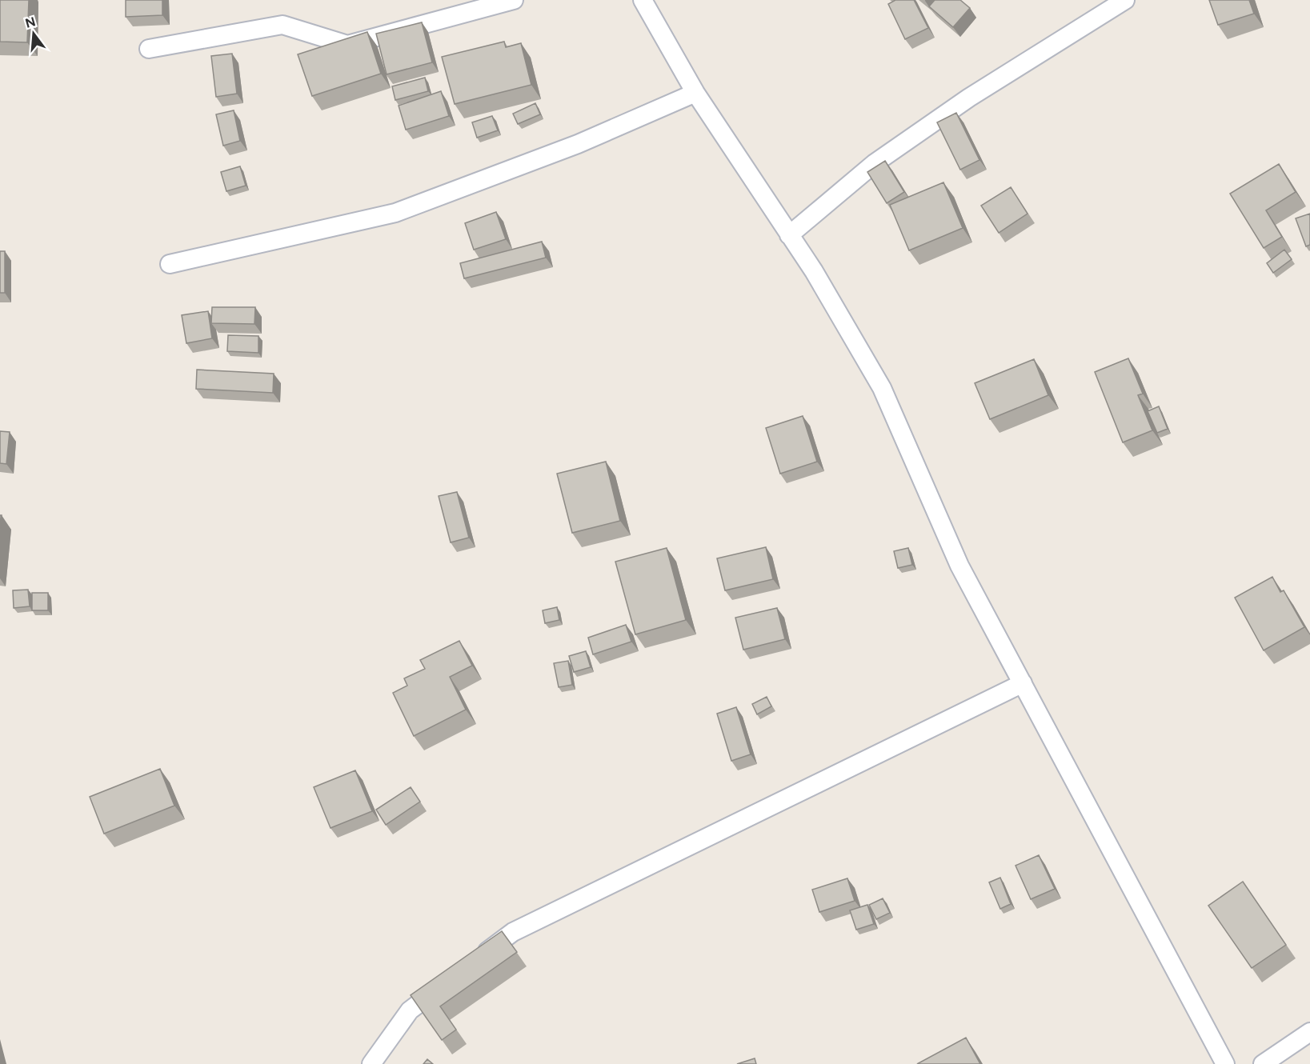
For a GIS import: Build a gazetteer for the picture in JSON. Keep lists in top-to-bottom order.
{
  "north": "top"
}
